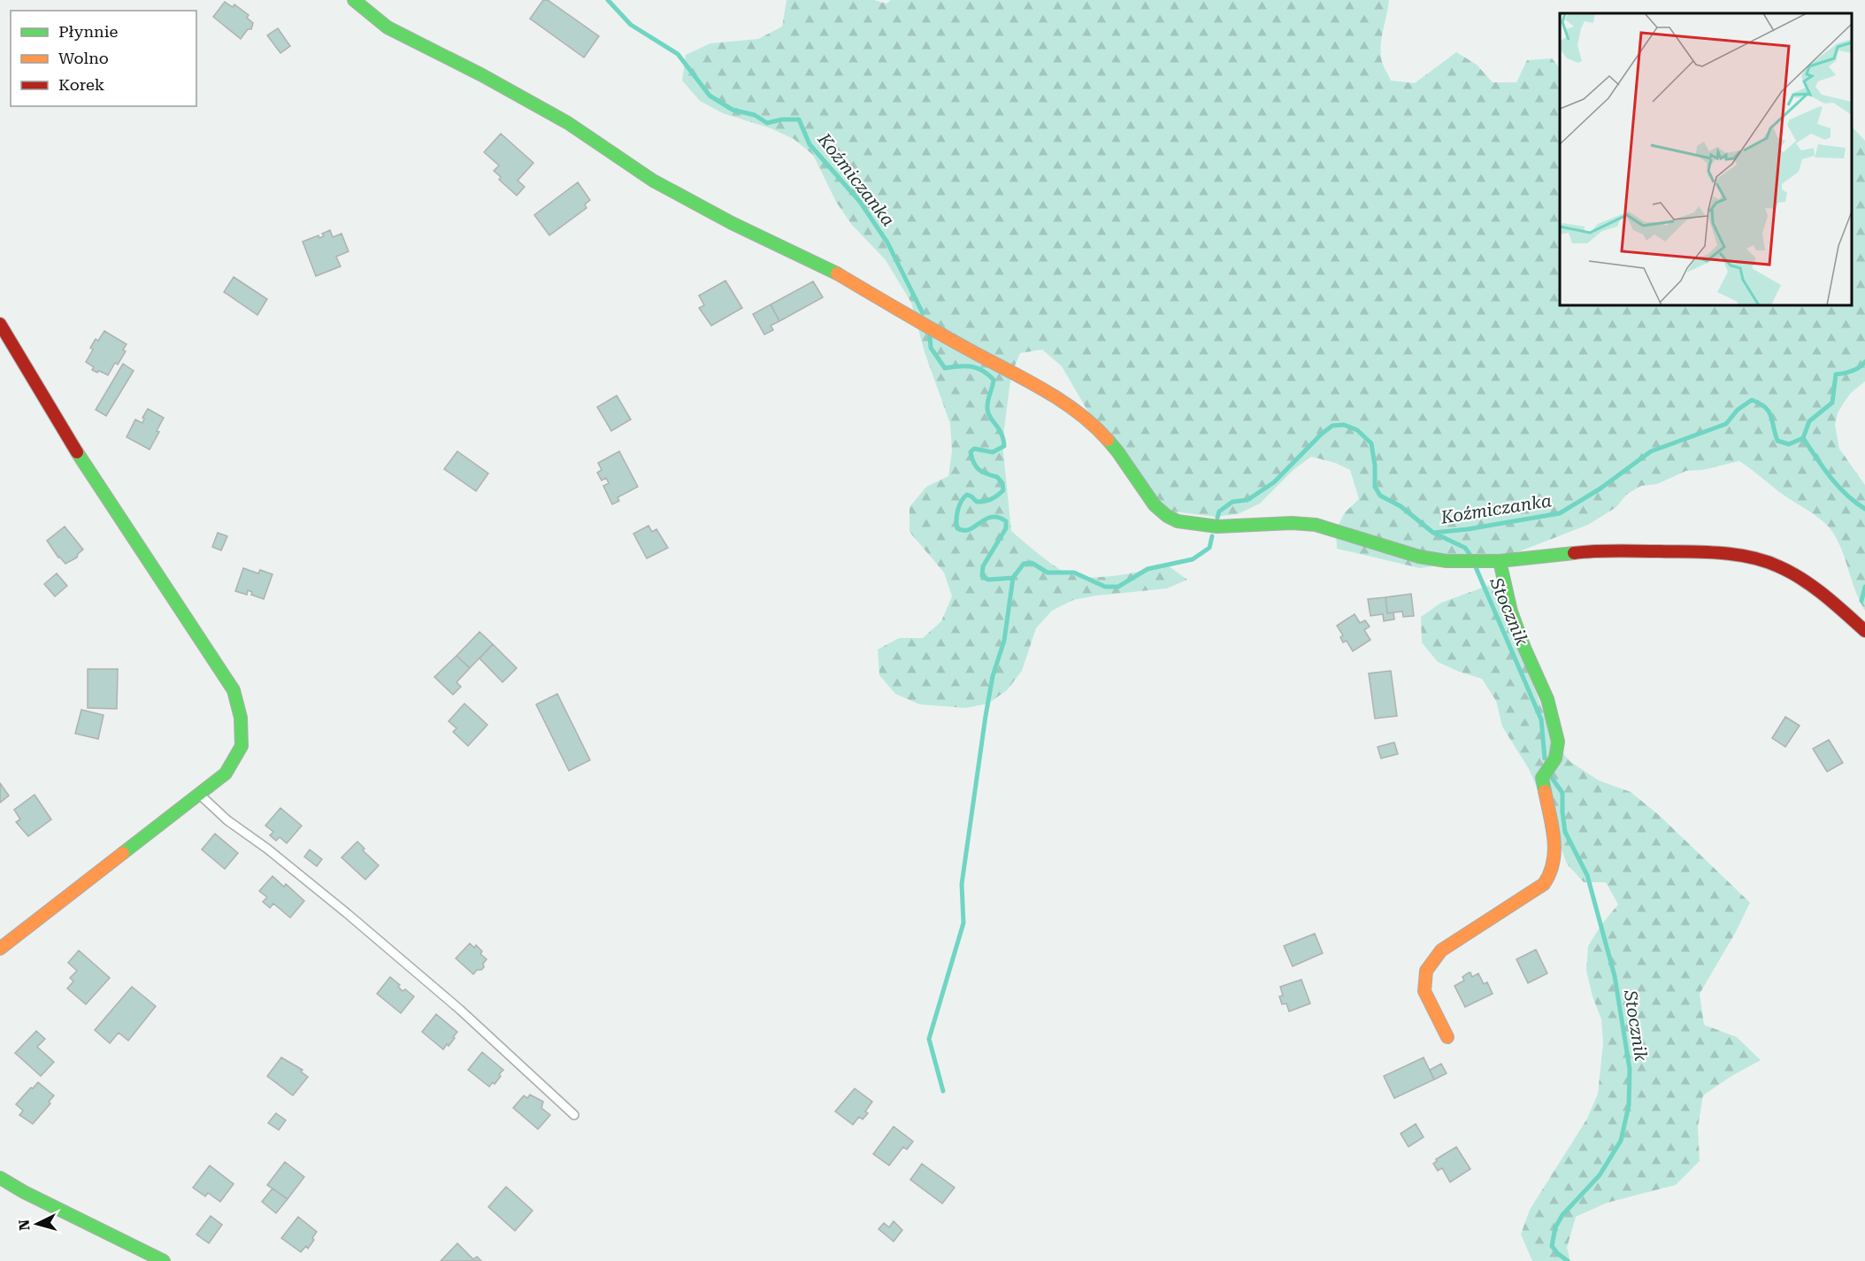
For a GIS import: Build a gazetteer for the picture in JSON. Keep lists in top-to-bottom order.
{
  "water": ["Koźmiczanka", "Stocznik"],
  "legend": ["Płynnie", "Wolno", "Korek"],
  "north": "left"
}
